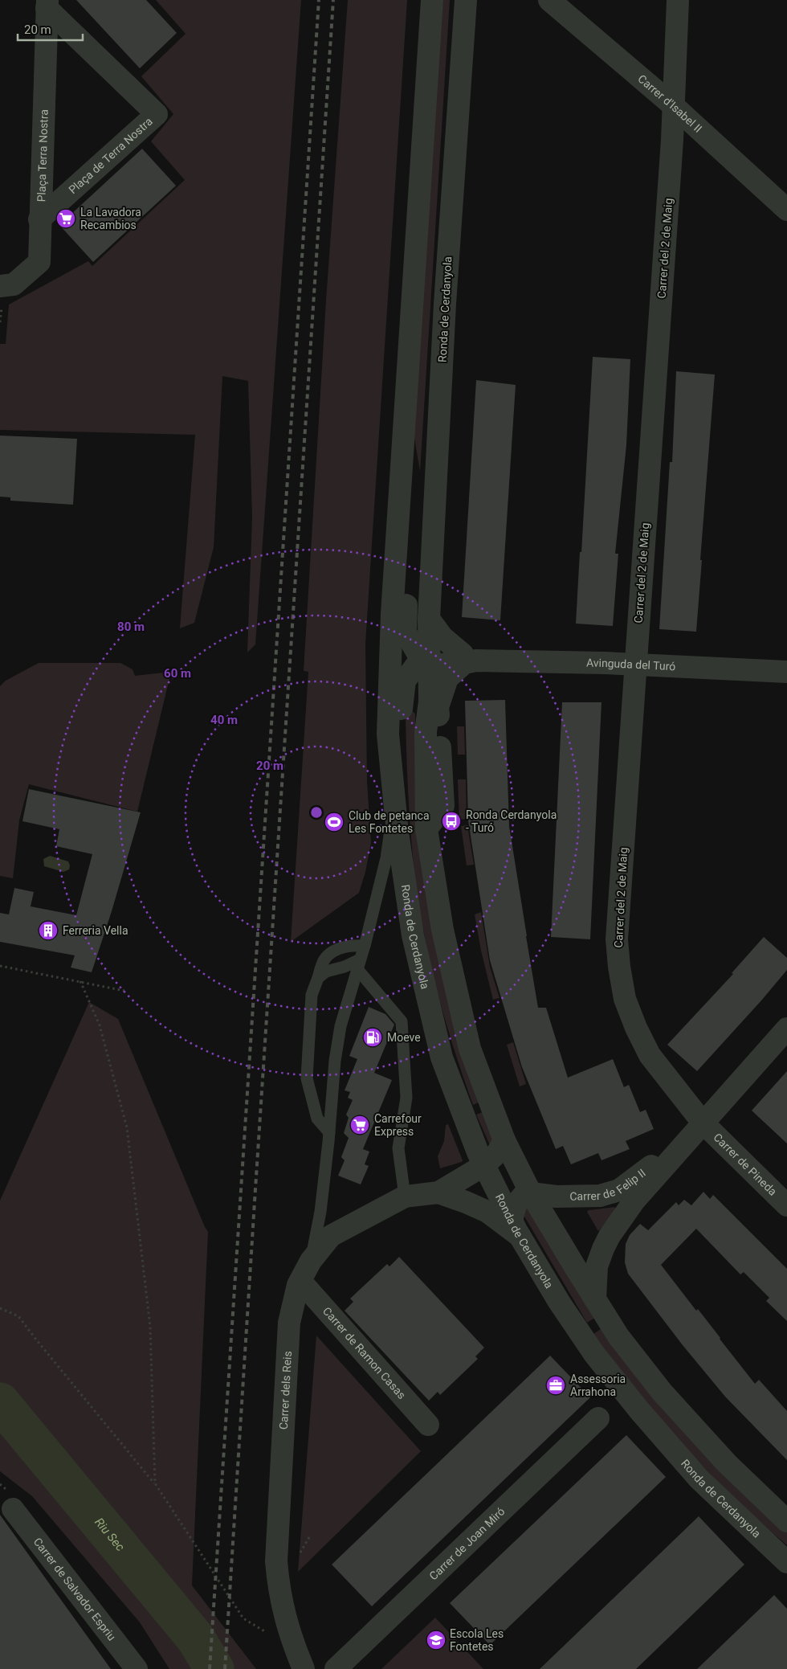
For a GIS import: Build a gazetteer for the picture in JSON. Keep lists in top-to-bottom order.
{
  "streets": {
    "street": [
      "Carrer d'Isabel II",
      "Plaça Terra Nostra",
      "Plaça de Terra Nostra",
      "Carrer del 2 de Maig",
      "Ronda de Cerdanyola",
      "Avinguda del Turó",
      "Carrer de Pineda",
      "Carrer de Felip II",
      "Carrer de Ramon Casas",
      "Carrer dels Reis",
      "Carrer de Joan Miró",
      "Carrer de Salvador Espriu"
    ]
  },
  "crossings": [
    ["Carrer d'Isabel II", "Carrer del 2 de Maig"],
    ["Plaça Terra Nostra", "Plaça de Terra Nostra"],
    ["Carrer del 2 de Maig", "Avinguda del Turó"],
    ["Carrer del 2 de Maig", "Carrer de Pineda"],
    ["Carrer del 2 de Maig", "Carrer de Felip II"],
    ["Ronda de Cerdanyola", "Avinguda del Turó"],
    ["Ronda de Cerdanyola", "Carrer de Felip II"],
    ["Ronda de Cerdanyola", "Carrer dels Reis"],
    ["Carrer de Pineda", "Carrer de Felip II"],
    ["Carrer de Ramon Casas", "Carrer dels Reis"]
  ],
  "water": ["Riu Sec"],
  "places": {
    "supermarket": ["La Lavadora Recambios", "Carrefour Express"],
    "bus stop": ["Ronda Cerdanyola - Turó"],
    "sports": ["Club de petanca Les Fontetes"],
    "building": ["Ferreria Vella"],
    "fuel station": ["Moeve"],
    "office": ["Assessoria Arrahona"],
    "school or university": ["Escola Les Fontetes"]
  },
  "scale_bar": "20 m",
  "rings": [
    "80 m",
    "60 m",
    "40 m",
    "20 m"
  ]
}
